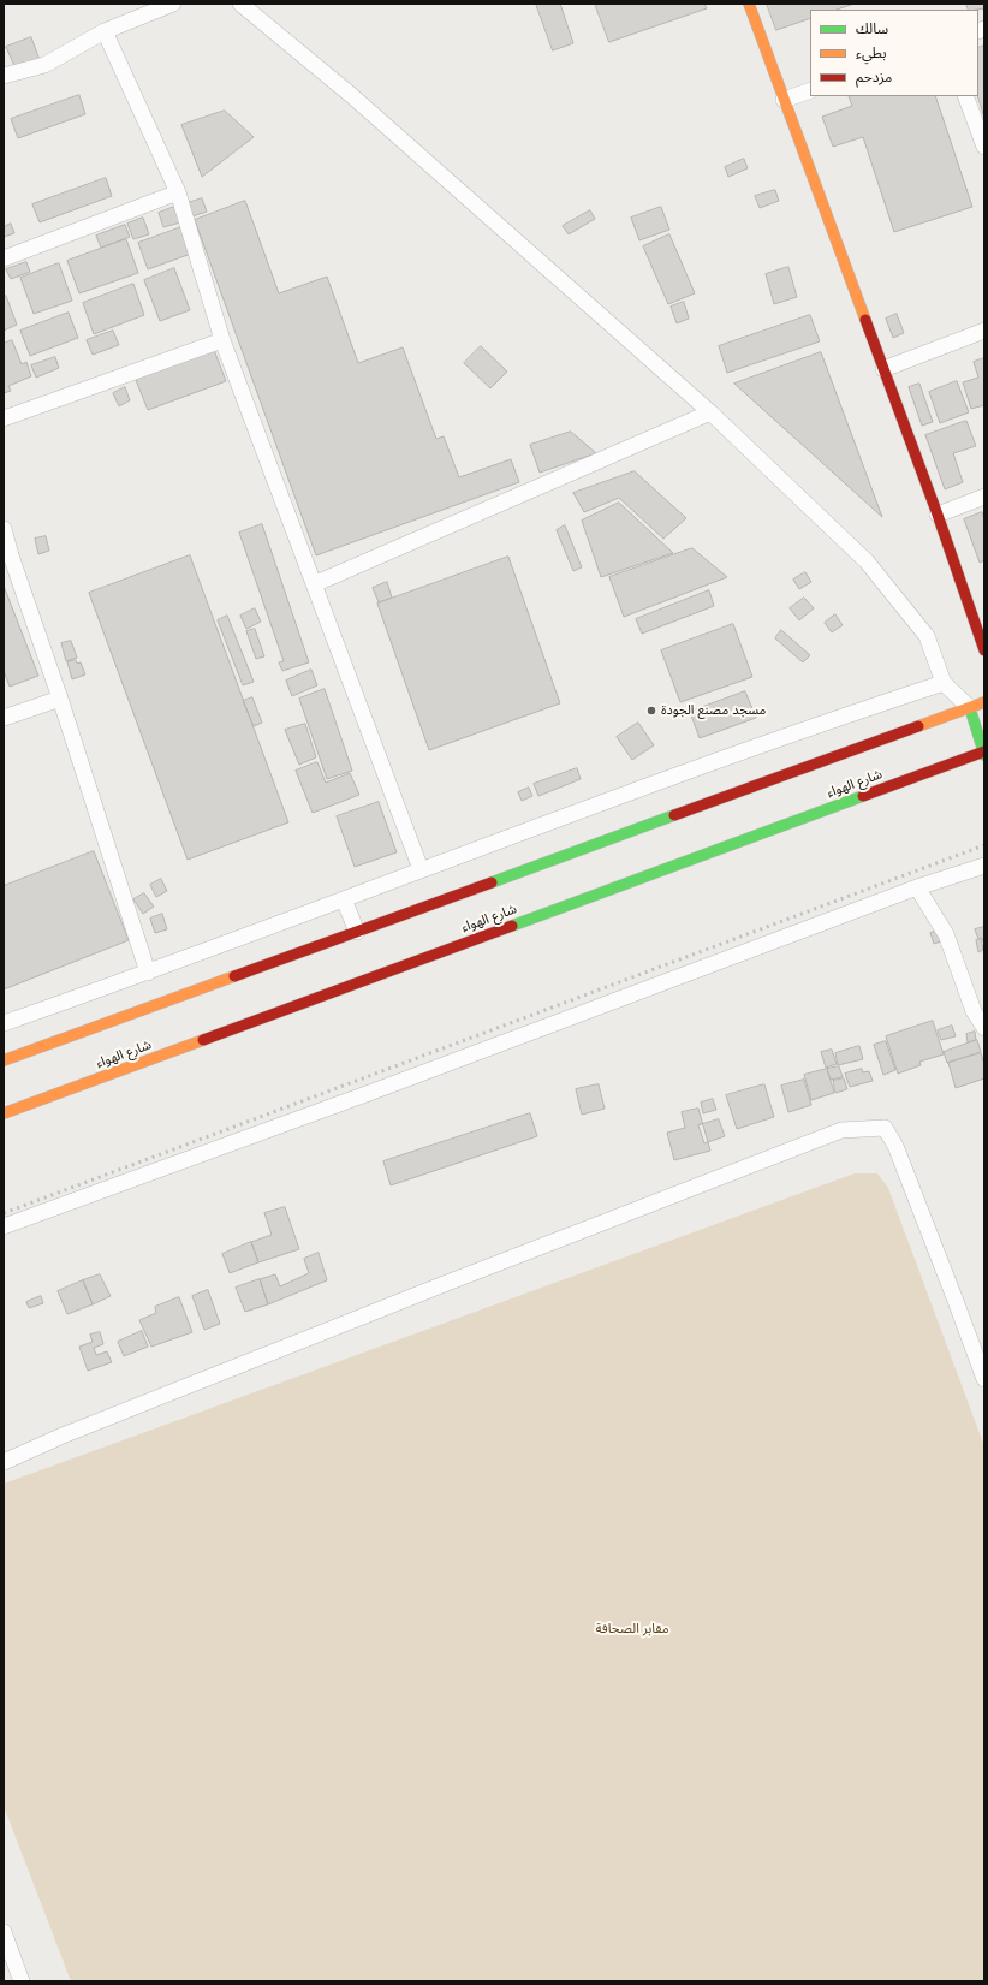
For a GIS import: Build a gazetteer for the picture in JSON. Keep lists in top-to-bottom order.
{
  "streets": {
    "main road": ["شارع الهواء"]
  },
  "parks": ["مقابر الصحافة"],
  "places": ["مسجد مصنع الجودة"],
  "legend": ["سالك", "بطيء", "مزدحم"]
}
